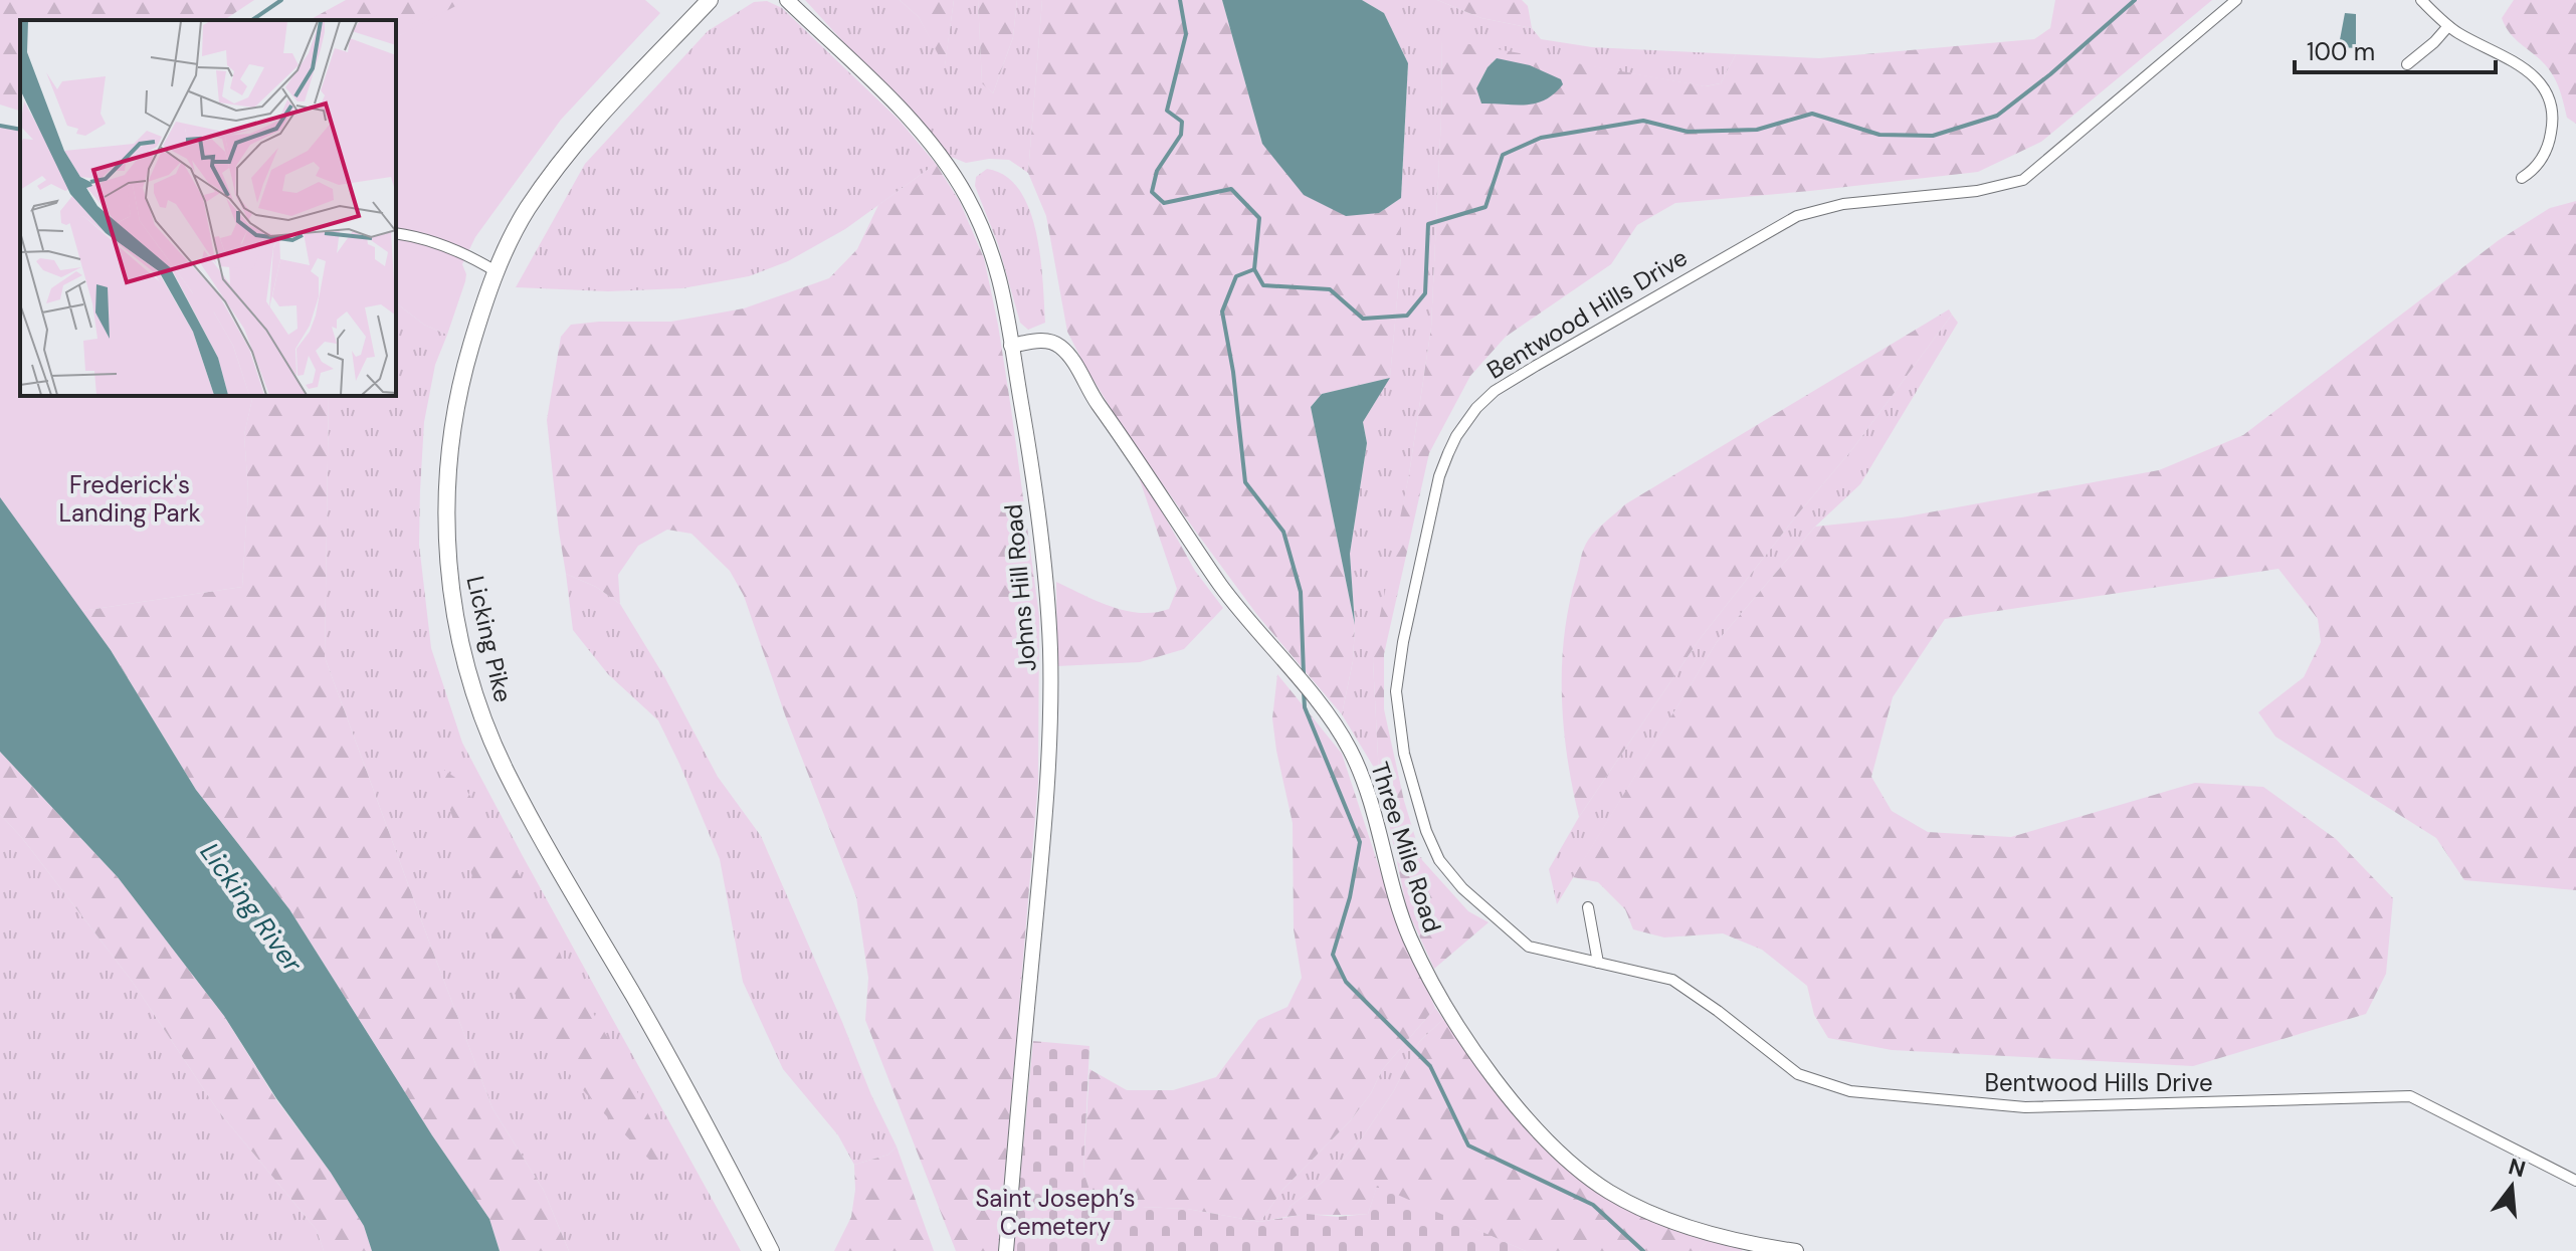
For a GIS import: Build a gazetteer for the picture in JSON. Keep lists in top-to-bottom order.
{
  "streets": {
    "main road": ["Johns Hill Road", "Licking Pike", "Three Mile Road"],
    "street": ["Bentwood Hills Drive"]
  },
  "crossings": [
    ["Johns Hill Road", "Three Mile Road"]
  ],
  "water": ["Licking River"],
  "parks": ["Frederick's Landing Park", "Saint Joseph’s Cemetery"],
  "scale_bar": "100 m",
  "north": "top"
}
